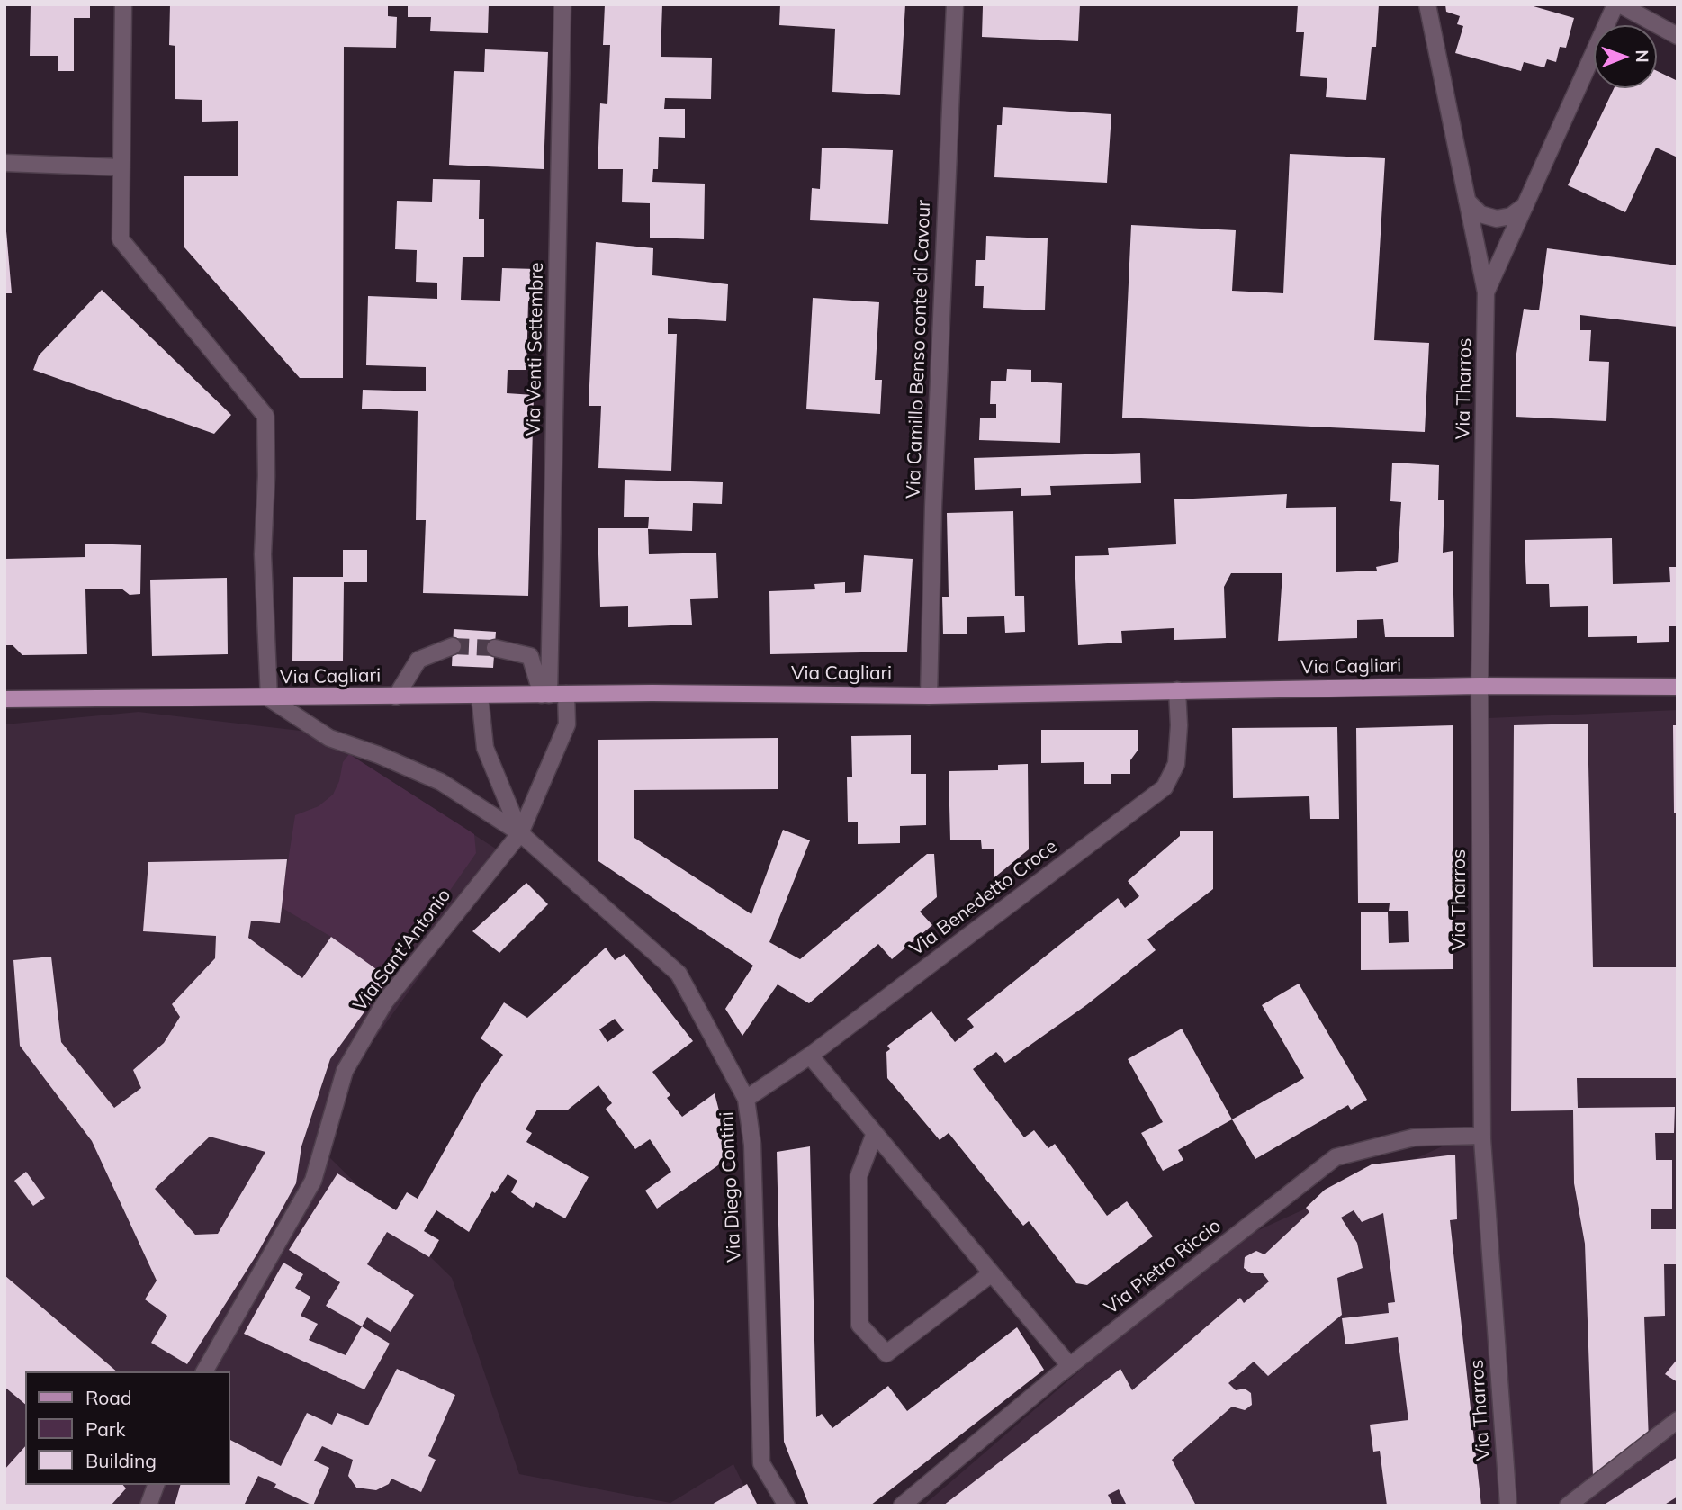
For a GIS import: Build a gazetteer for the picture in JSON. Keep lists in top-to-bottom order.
{
  "streets": {
    "main road": ["Via Cagliari"],
    "street": [
      "Via Venti Settembre",
      "Via Camillo Benso conte di Cavour",
      "Via Tharros",
      "Via Benedetto Croce",
      "Via Sant'Antonio",
      "Via Diego Contini",
      "Via Pietro Riccio"
    ]
  },
  "crossings": [
    ["Via Venti Settembre", "Via Cagliari"],
    ["Via Camillo Benso conte di Cavour", "Via Cagliari"],
    ["Via Tharros", "Via Cagliari"],
    ["Via Tharros", "Via Pietro Riccio"],
    ["Via Cagliari", "Via Benedetto Croce"],
    ["Via Cagliari", "Via Sant'Antonio"],
    ["Via Cagliari", "Via Diego Contini"],
    ["Via Benedetto Croce", "Via Diego Contini"],
    ["Via Sant'Antonio", "Via Diego Contini"]
  ],
  "legend": ["Road", "Park", "Building"],
  "north": "right"
}
